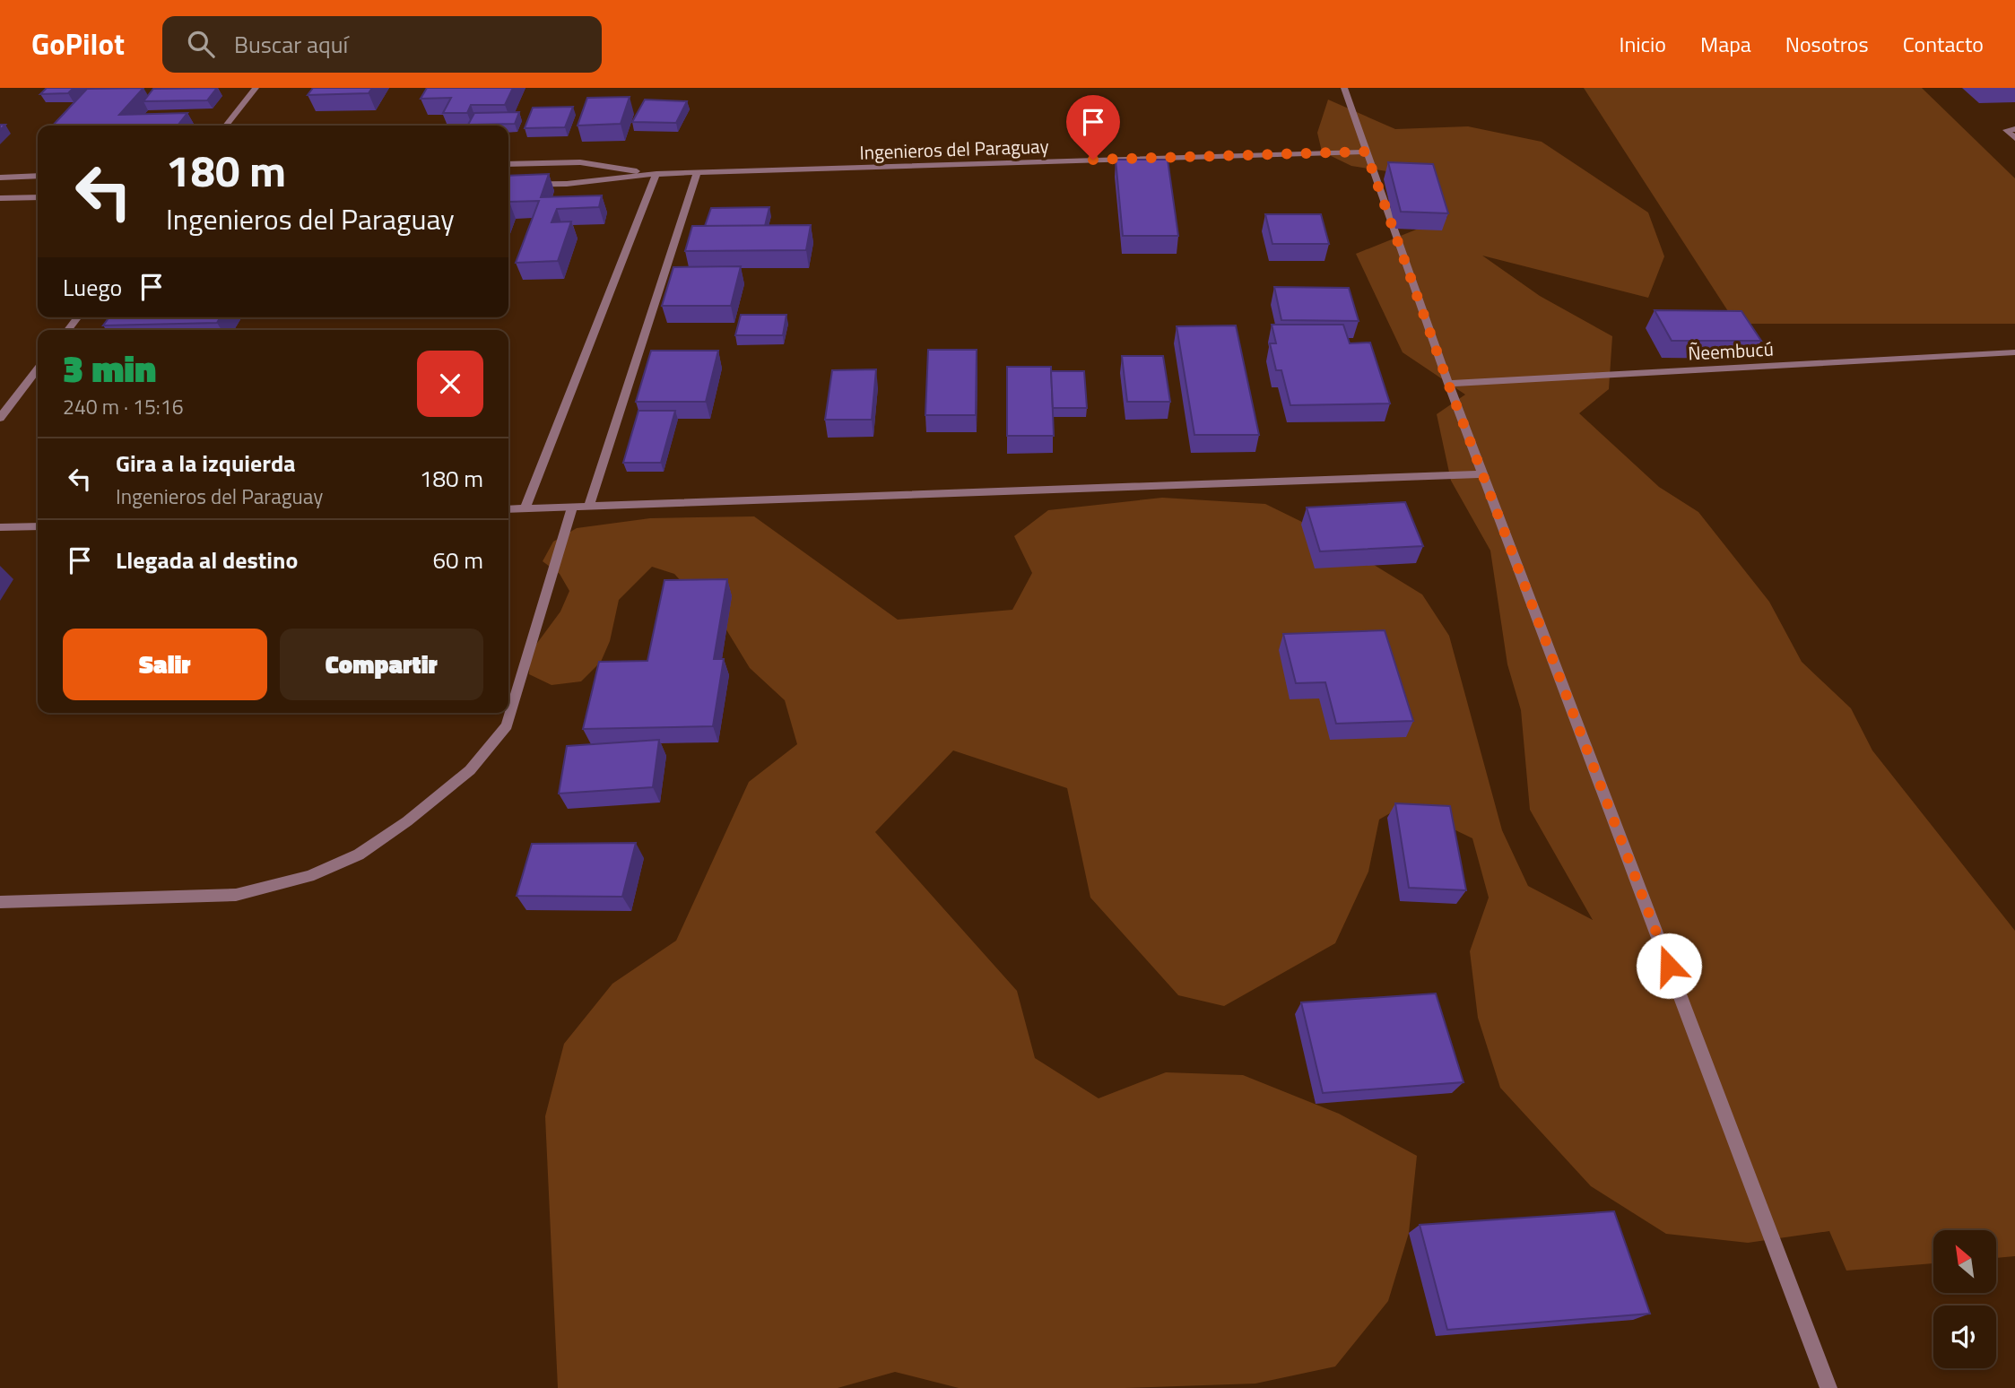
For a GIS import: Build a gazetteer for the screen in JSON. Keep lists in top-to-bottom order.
{
  "streets": {
    "street": ["Ingenieros del Paraguay", "Ñeembucú"]
  },
  "north": "top left",
  "page": {
    "header": "GoPilot",
    "search": "Buscar aquí",
    "nav": [
      "Inicio",
      "Mapa",
      "Nosotros",
      "Contacto"
    ],
    "turn": ["180 m", "Ingenieros del Paraguay"],
    "then": "Luego",
    "heading": ["3 min", "240 m · 15:16"],
    "list": [
      {
        "name": "Gira a la izquierda",
        "note": "Ingenieros del Paraguay",
        "value": "180 m"
      },
      {
        "name": "Llegada al destino",
        "value": "60 m"
      }
    ],
    "buttons": ["Salir", "Compartir"]
  }
}
